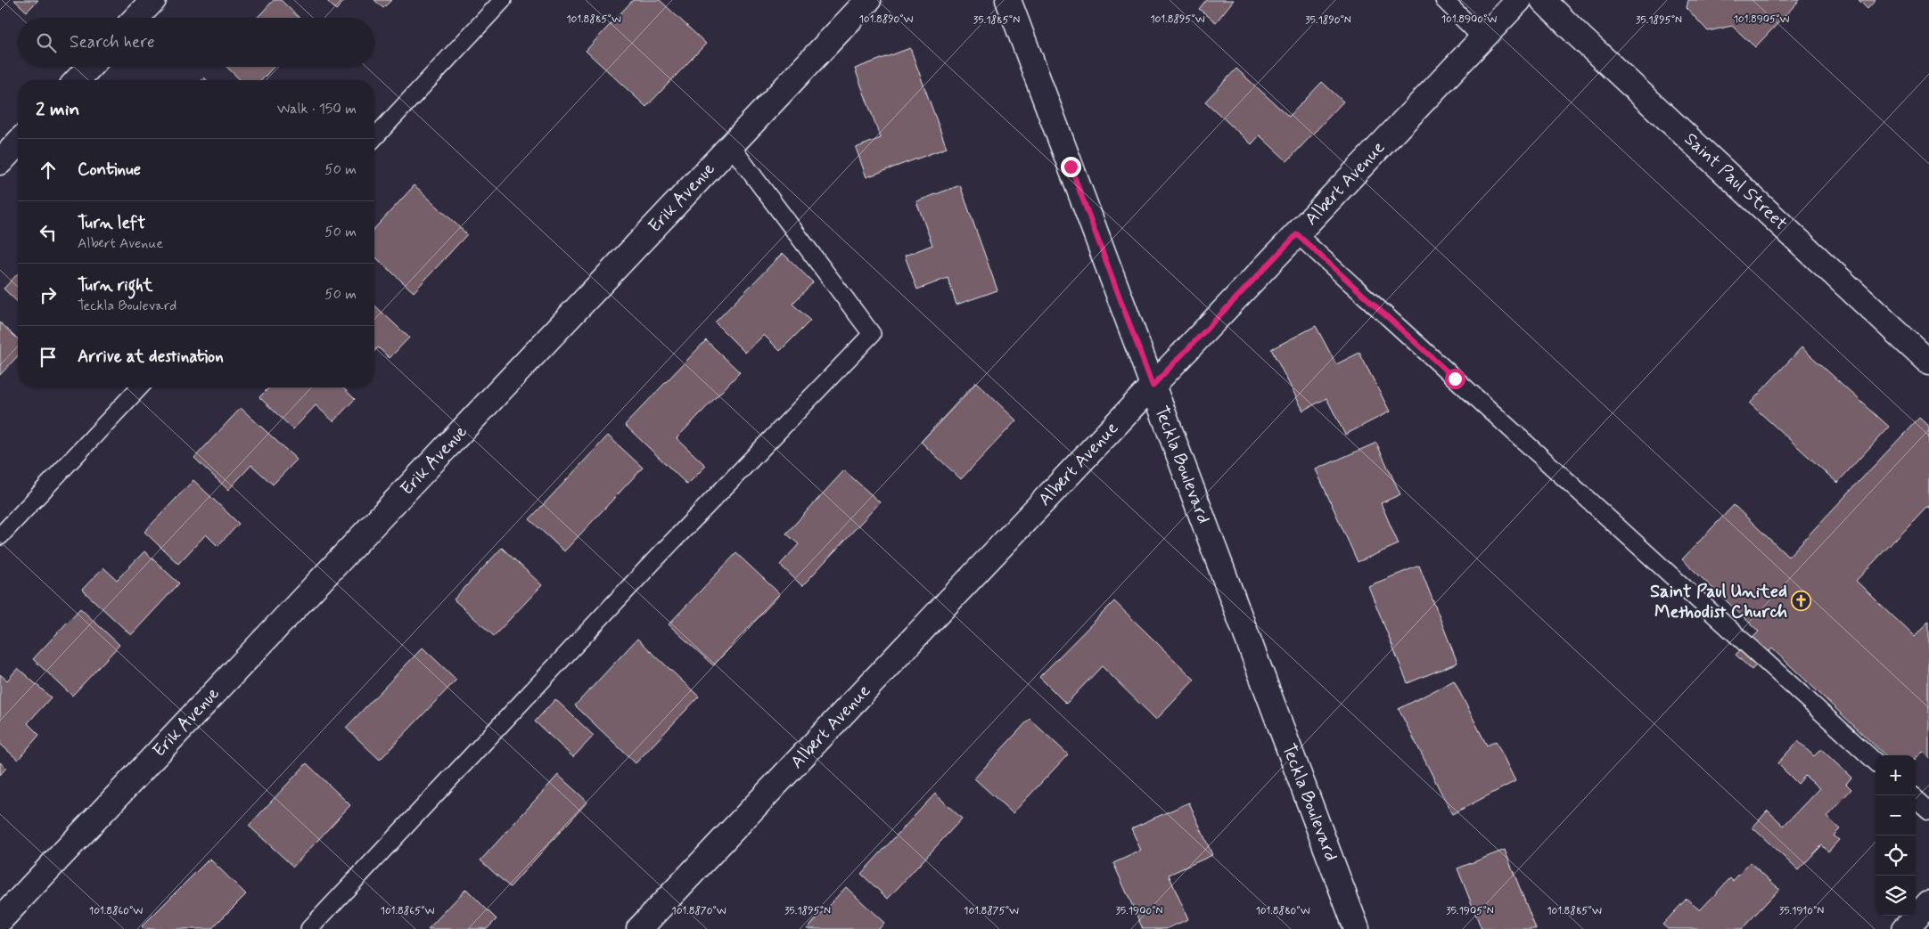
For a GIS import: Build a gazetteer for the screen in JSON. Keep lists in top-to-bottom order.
{
  "streets": {
    "street": [
      "Saint Paul Street",
      "Albert Avenue",
      "Erik Avenue",
      "Teckla Boulevard"
    ]
  },
  "crossings": [
    ["Albert Avenue", "Teckla Boulevard"]
  ],
  "places": {
    "church": ["Saint Paul United Methodist Church"]
  },
  "page": {
    "search": "Search here",
    "heading": ["2 min", "Walk · 150 m"],
    "list": [
      ["Continue", "50 m"],
      ["Turn left", "Albert Avenue", "50 m"],
      ["Turn right", "Teckla Boulevard", "50 m"],
      "Arrive at destination"
    ],
    "map_buttons": ["+", "−"]
  },
  "coordinates": [
    "101.8885°W",
    "101.8890°W",
    "101.8895°W",
    "101.8900°W",
    "101.8905°W",
    "35.1895°N",
    "35.1885°N",
    "35.1890°N",
    "35.1900°N",
    "35.1905°N",
    "35.1910°N",
    "101.8860°W",
    "101.8865°W",
    "101.8870°W",
    "101.8875°W",
    "101.8880°W"
  ]
}
